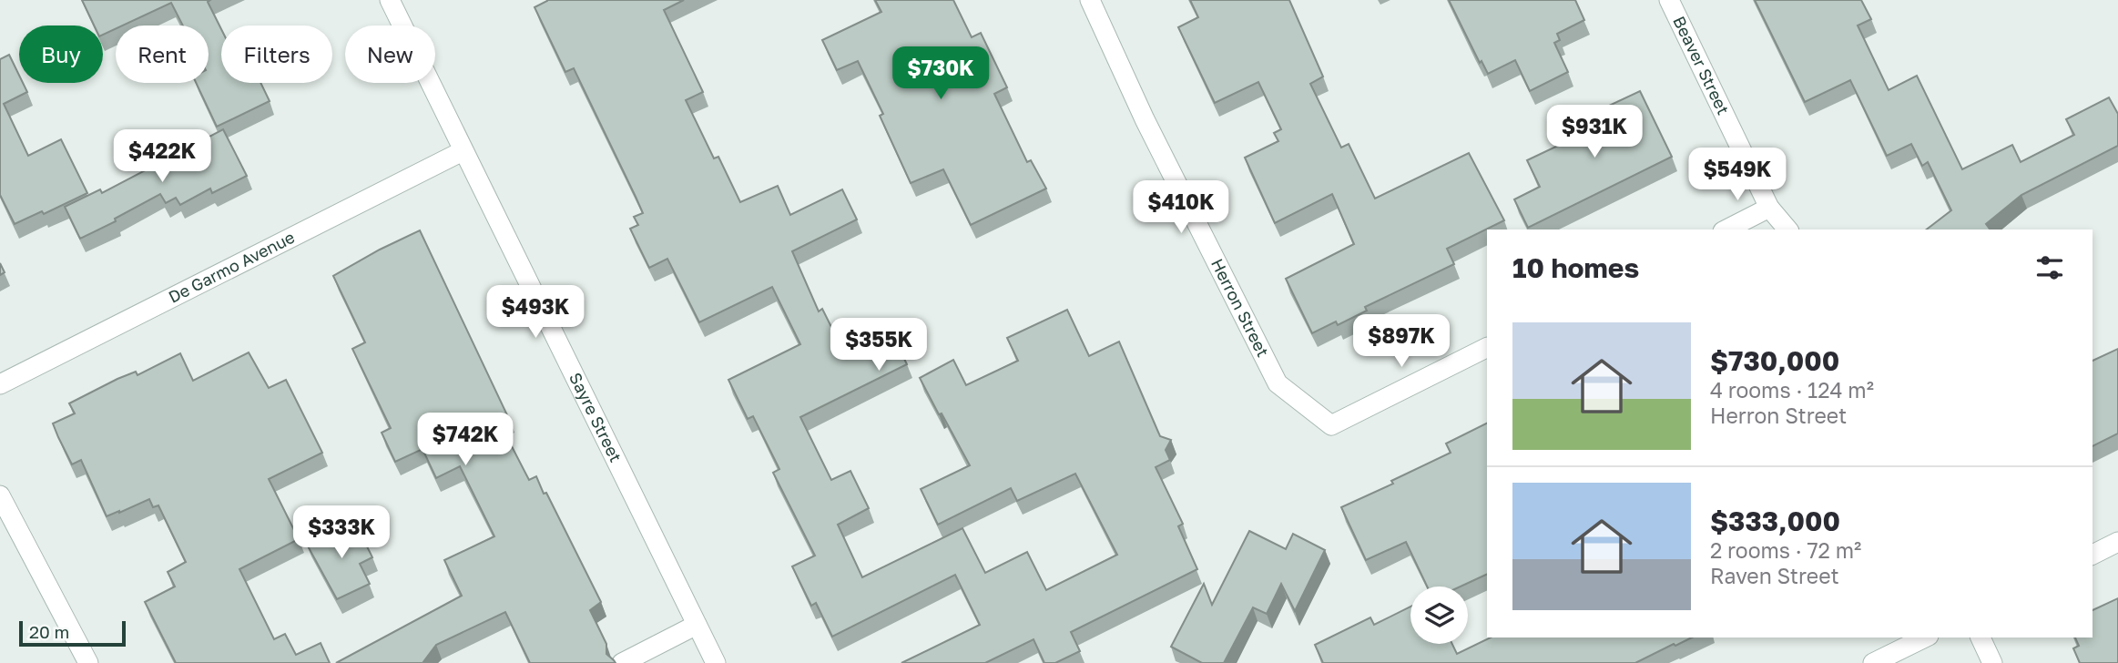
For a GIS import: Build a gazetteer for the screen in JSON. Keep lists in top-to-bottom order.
{
  "streets": {
    "street": [
      "Beaver Street",
      "De Garmo Avenue",
      "Herron Street",
      "Sayre Street"
    ]
  },
  "crossings": [
    ["De Garmo Avenue", "Sayre Street"]
  ],
  "scale_bar": "20 m",
  "page": {
    "chip": [
      "Buy",
      "Rent",
      "Filters",
      "New"
    ],
    "price": [
      "$730K",
      "$931K",
      "$422K",
      "$549K",
      "$410K",
      "$493K",
      "$897K",
      "$355K",
      "$742K",
      "$333K"
    ],
    "heading": "10 homes",
    "list": [
      {
        "name": "$730,000",
        "note": "4 rooms · 124 m² · Herron Street"
      },
      {
        "name": "$333,000",
        "note": "2 rooms · 72 m² · Raven Street"
      }
    ],
    "scale": "20 m"
  }
}
